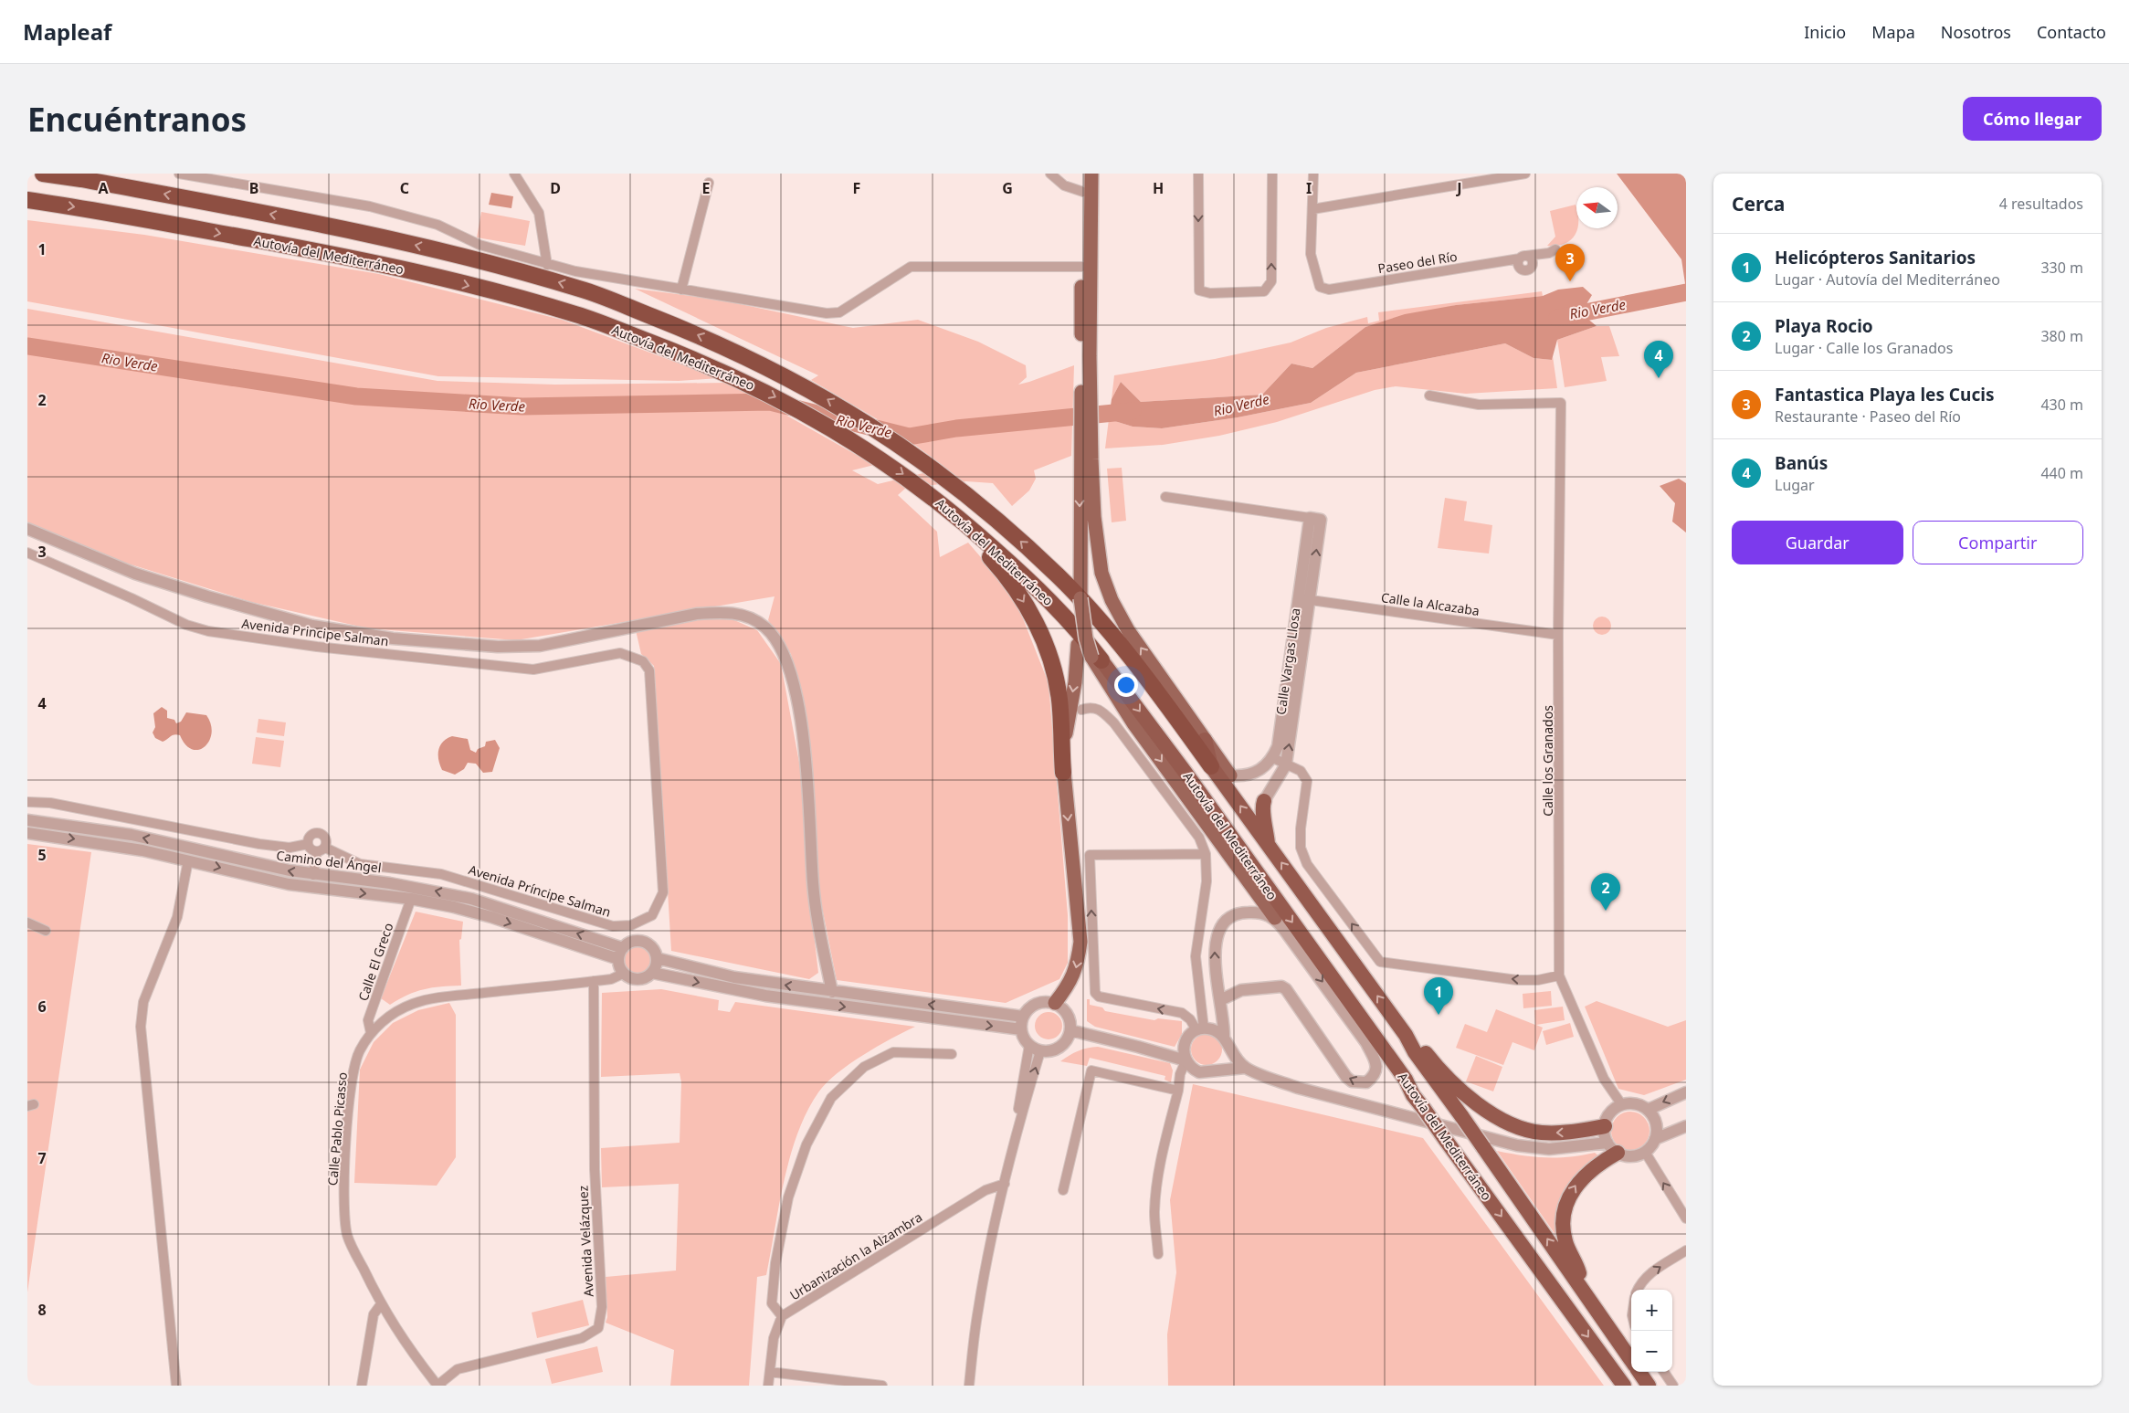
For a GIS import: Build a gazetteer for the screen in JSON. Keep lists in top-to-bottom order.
{
  "streets": {
    "highway": ["Autovía del Mediterráneo"],
    "street": [
      "Paseo del Río",
      "Calle la Alcazaba",
      "Avenida Principe Salman",
      "Calle Vargas Llosa",
      "Calle los Granados",
      "Camino del Ángel",
      "Avenida Príncipe Salman",
      "Calle El Greco",
      "Calle Pablo Picasso",
      "Avenida Velázquez",
      "Urbanización la Alzambra"
    ]
  },
  "crossings": [
    ["Calle la Alcazaba", "Calle Vargas Llosa"],
    ["Calle la Alcazaba", "Calle los Granados"],
    ["Avenida Principe Salman", "Avenida Príncipe Salman"],
    ["Camino del Ángel", "Calle El Greco"],
    ["Camino del Ángel", "Calle Pablo Picasso"],
    ["Calle El Greco", "Calle Pablo Picasso"],
    ["Calle Pablo Picasso", "Avenida Velázquez"]
  ],
  "water": ["Rio Verde"],
  "north": "left",
  "page": {
    "header": "Mapleaf",
    "nav": [
      "Inicio",
      "Mapa",
      "Nosotros",
      "Contacto"
    ],
    "buttons": [
      "Cómo llegar",
      ["Guardar", "Compartir"]
    ],
    "title": "Encuéntranos",
    "heading": ["Cerca", "4 resultados"],
    "list": [
      {
        "mark": "1",
        "name": "Helicópteros Sanitarios",
        "note": "Lugar · Autovía del Mediterráneo",
        "value": "330 m"
      },
      {
        "mark": "2",
        "name": "Playa Rocio",
        "note": "Lugar · Calle los Granados",
        "value": "380 m"
      },
      {
        "mark": "3",
        "name": "Fantastica Playa les Cucis",
        "note": "Restaurante · Paseo del Río",
        "value": "430 m"
      },
      {
        "mark": "4",
        "name": "Banús",
        "note": "Lugar",
        "value": "440 m"
      }
    ],
    "pins": [
      "3",
      "4",
      "2",
      "1"
    ],
    "map_buttons": ["+", "−"]
  },
  "grid": {
    "columns": [
      "A",
      "B",
      "C",
      "D",
      "E",
      "F",
      "G",
      "H",
      "I",
      "J"
    ],
    "rows": [
      "1",
      "2",
      "3",
      "4",
      "5",
      "6",
      "7",
      "8"
    ]
  }
}
